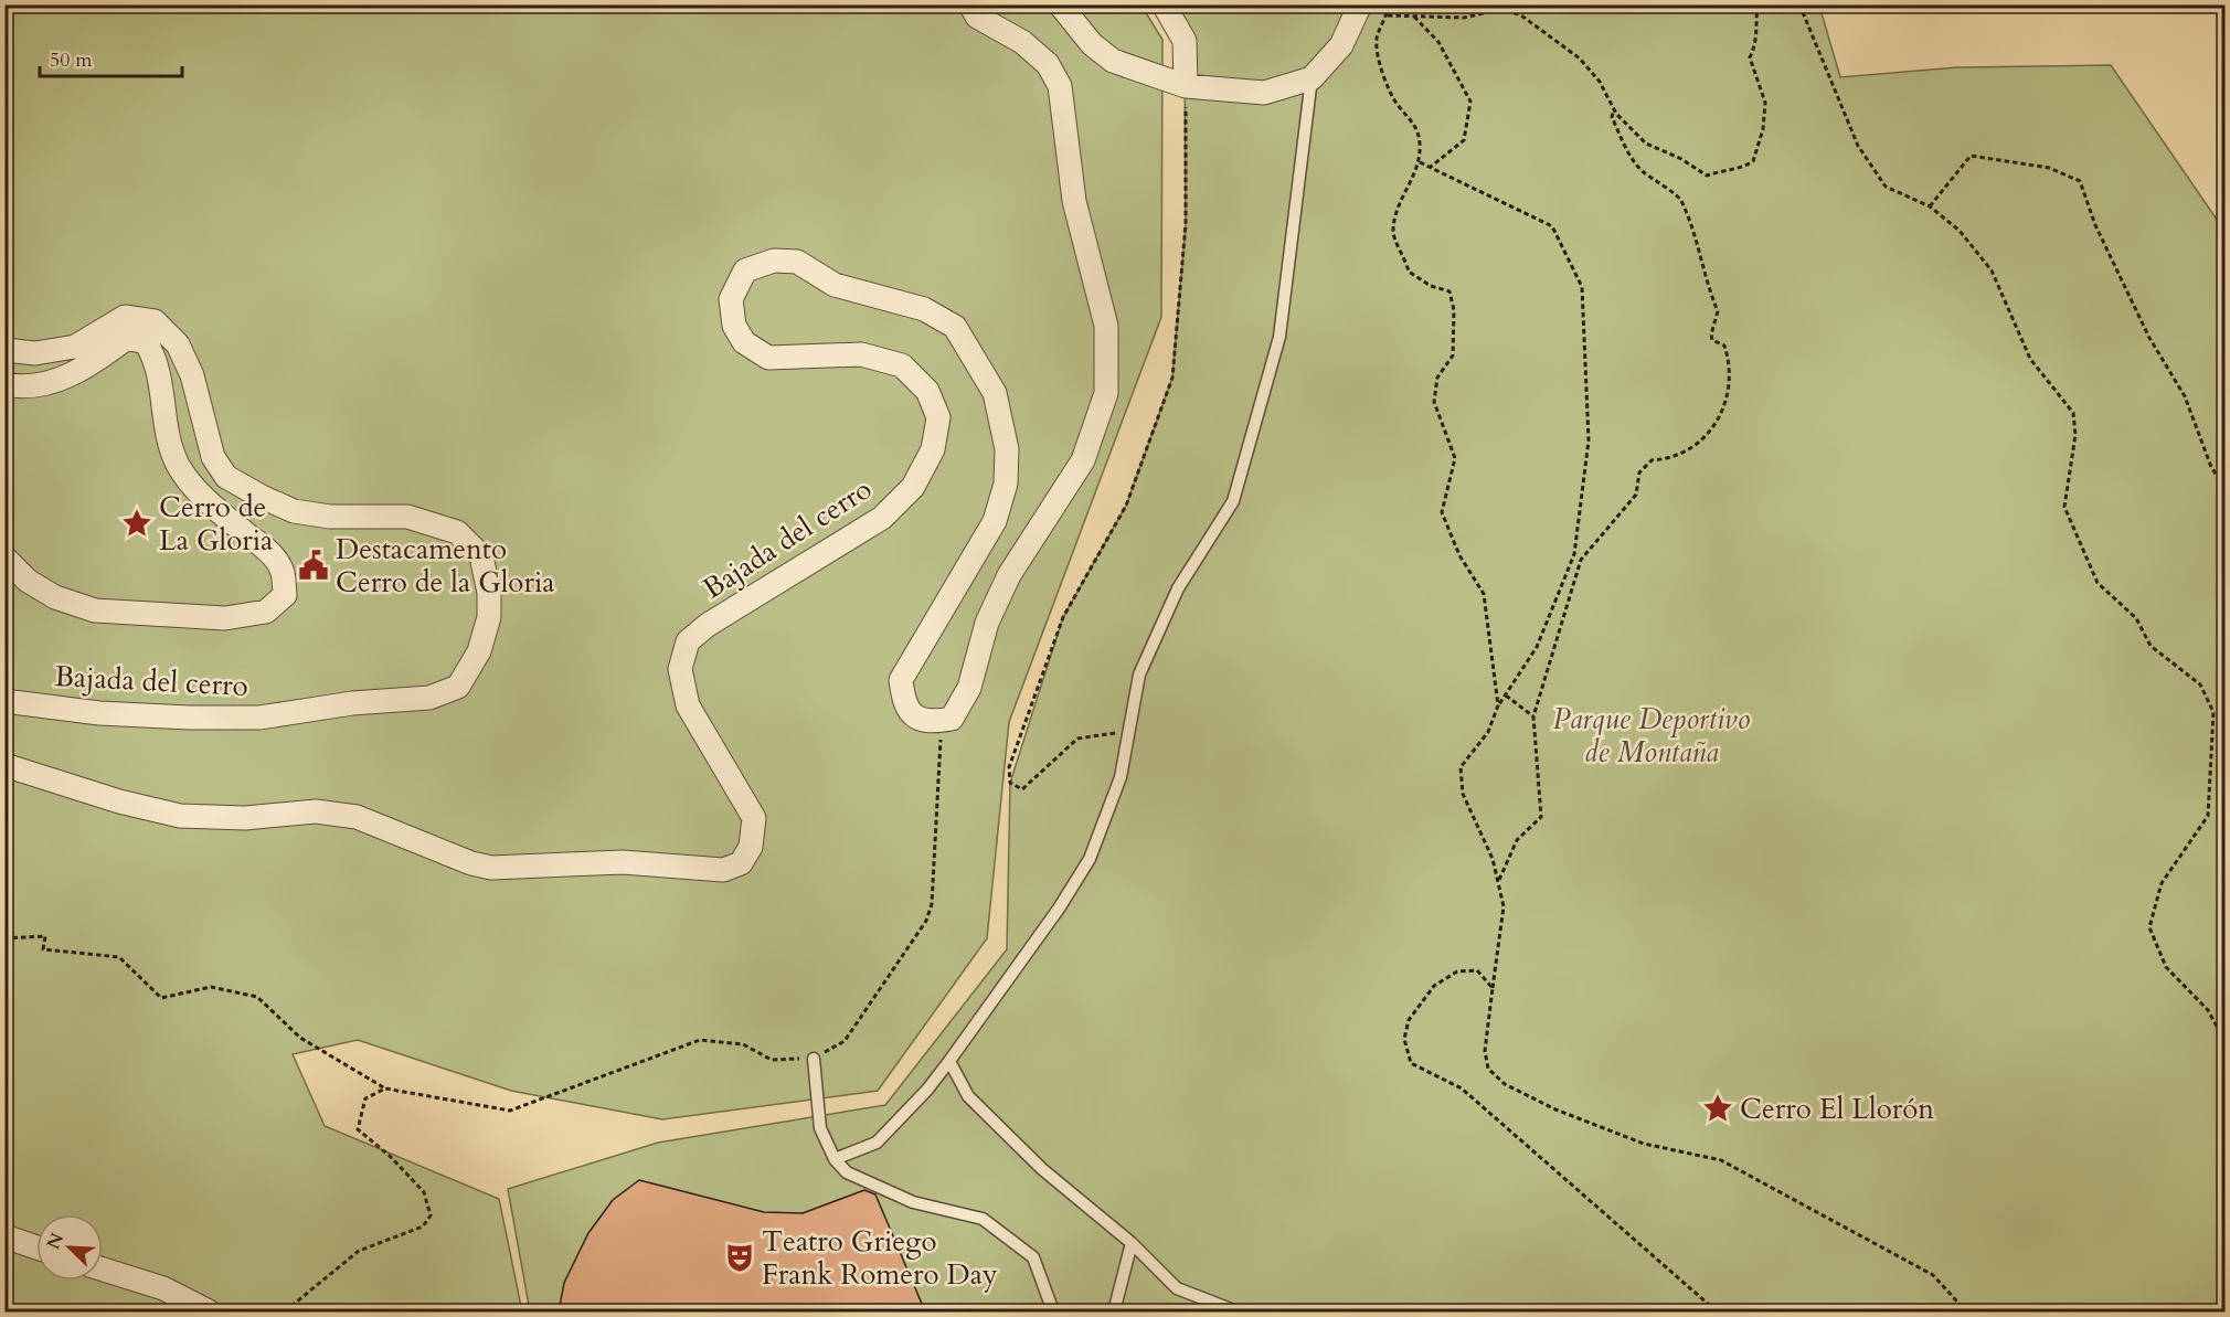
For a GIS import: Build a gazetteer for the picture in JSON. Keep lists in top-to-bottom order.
{
  "streets": {
    "street": ["Bajada del cerro"]
  },
  "parks": ["Parque Deportivo de Montaña"],
  "places": {
    "place": ["Cerro de La Gloria", "Cerro El Llorón"],
    "public building": ["Destacamento Cerro de la Gloria"],
    "theatre": ["Teatro Griego Frank Romero Day"]
  },
  "scale_bar": "50 m",
  "north": "top left"
}
